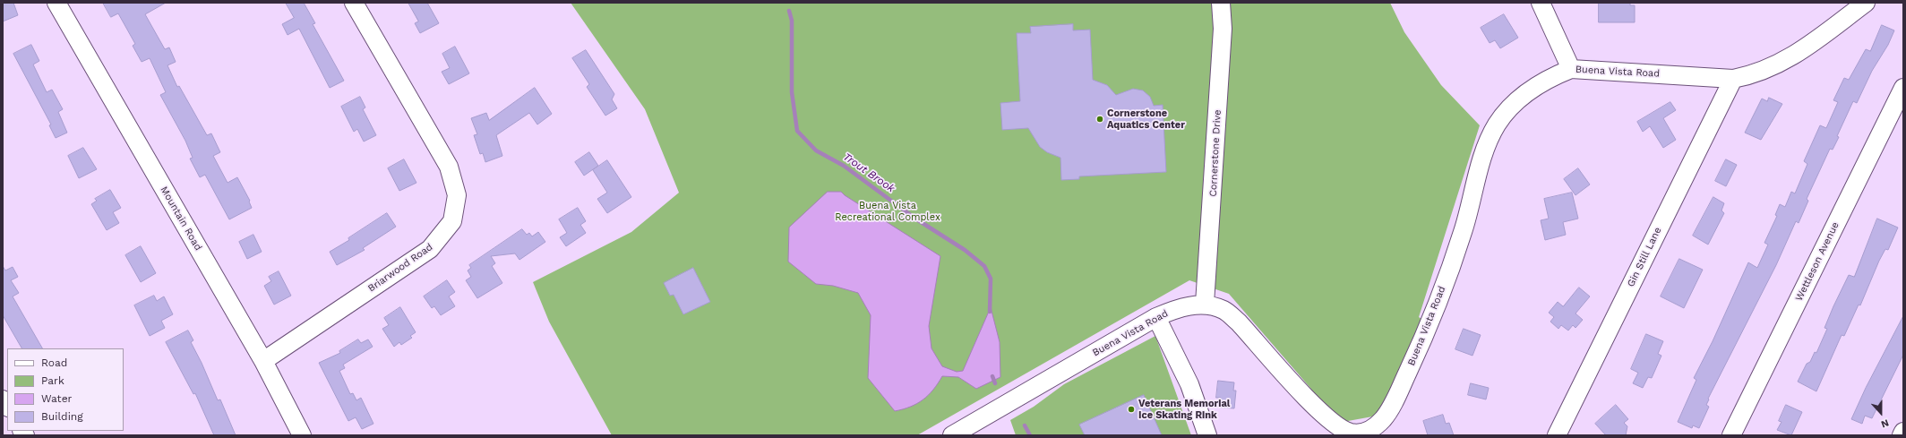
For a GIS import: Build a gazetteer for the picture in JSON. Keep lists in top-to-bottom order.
{
  "streets": {
    "street": [
      "Buena Vista Road",
      "Cornerstone Drive",
      "Mountain Road",
      "Gin Still Lane",
      "Wettleson Avenue",
      "Briarwood Road"
    ]
  },
  "crossings": [
    ["Buena Vista Road", "Cornerstone Drive"],
    ["Buena Vista Road", "Gin Still Lane"],
    ["Mountain Road", "Briarwood Road"]
  ],
  "water": ["Trout Brook"],
  "parks": ["Buena Vista Recreational Complex"],
  "places": ["Cornerstone Aquatics Center", "Veterans Memorial Ice Skating Rink"],
  "legend": [
    "Road",
    "Park",
    "Water",
    "Building"
  ],
  "north": "bottom"
}
